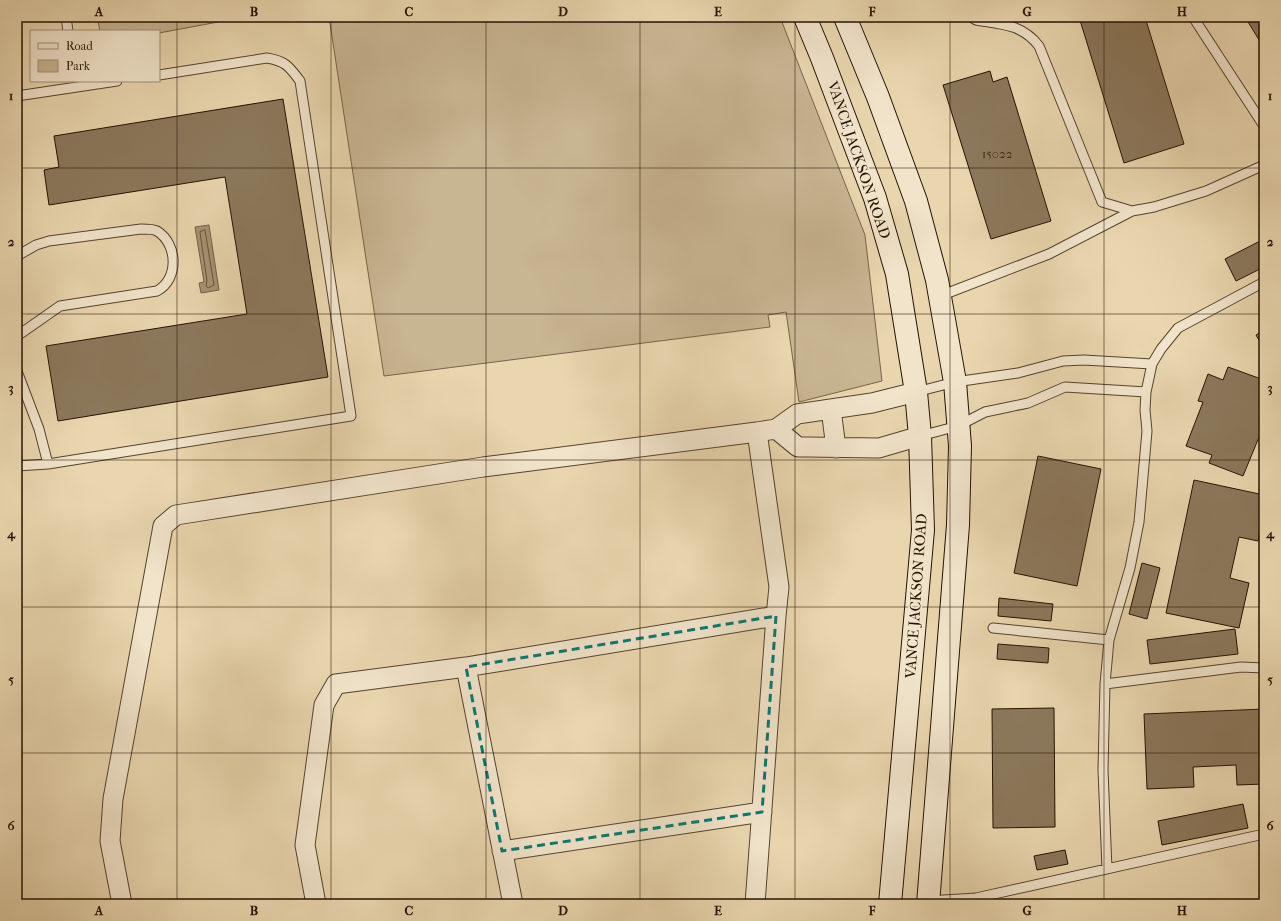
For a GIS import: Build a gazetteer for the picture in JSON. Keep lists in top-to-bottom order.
{
  "streets": {
    "main road": ["VANCE JACKSON ROAD"]
  },
  "house_numbers": ["15022"],
  "legend": ["Road", "Park"],
  "grid": {
    "columns": [
      "A",
      "B",
      "C",
      "D",
      "E",
      "F",
      "G",
      "H"
    ],
    "rows": [
      "1",
      "2",
      "3",
      "4",
      "5",
      "6"
    ]
  }
}
